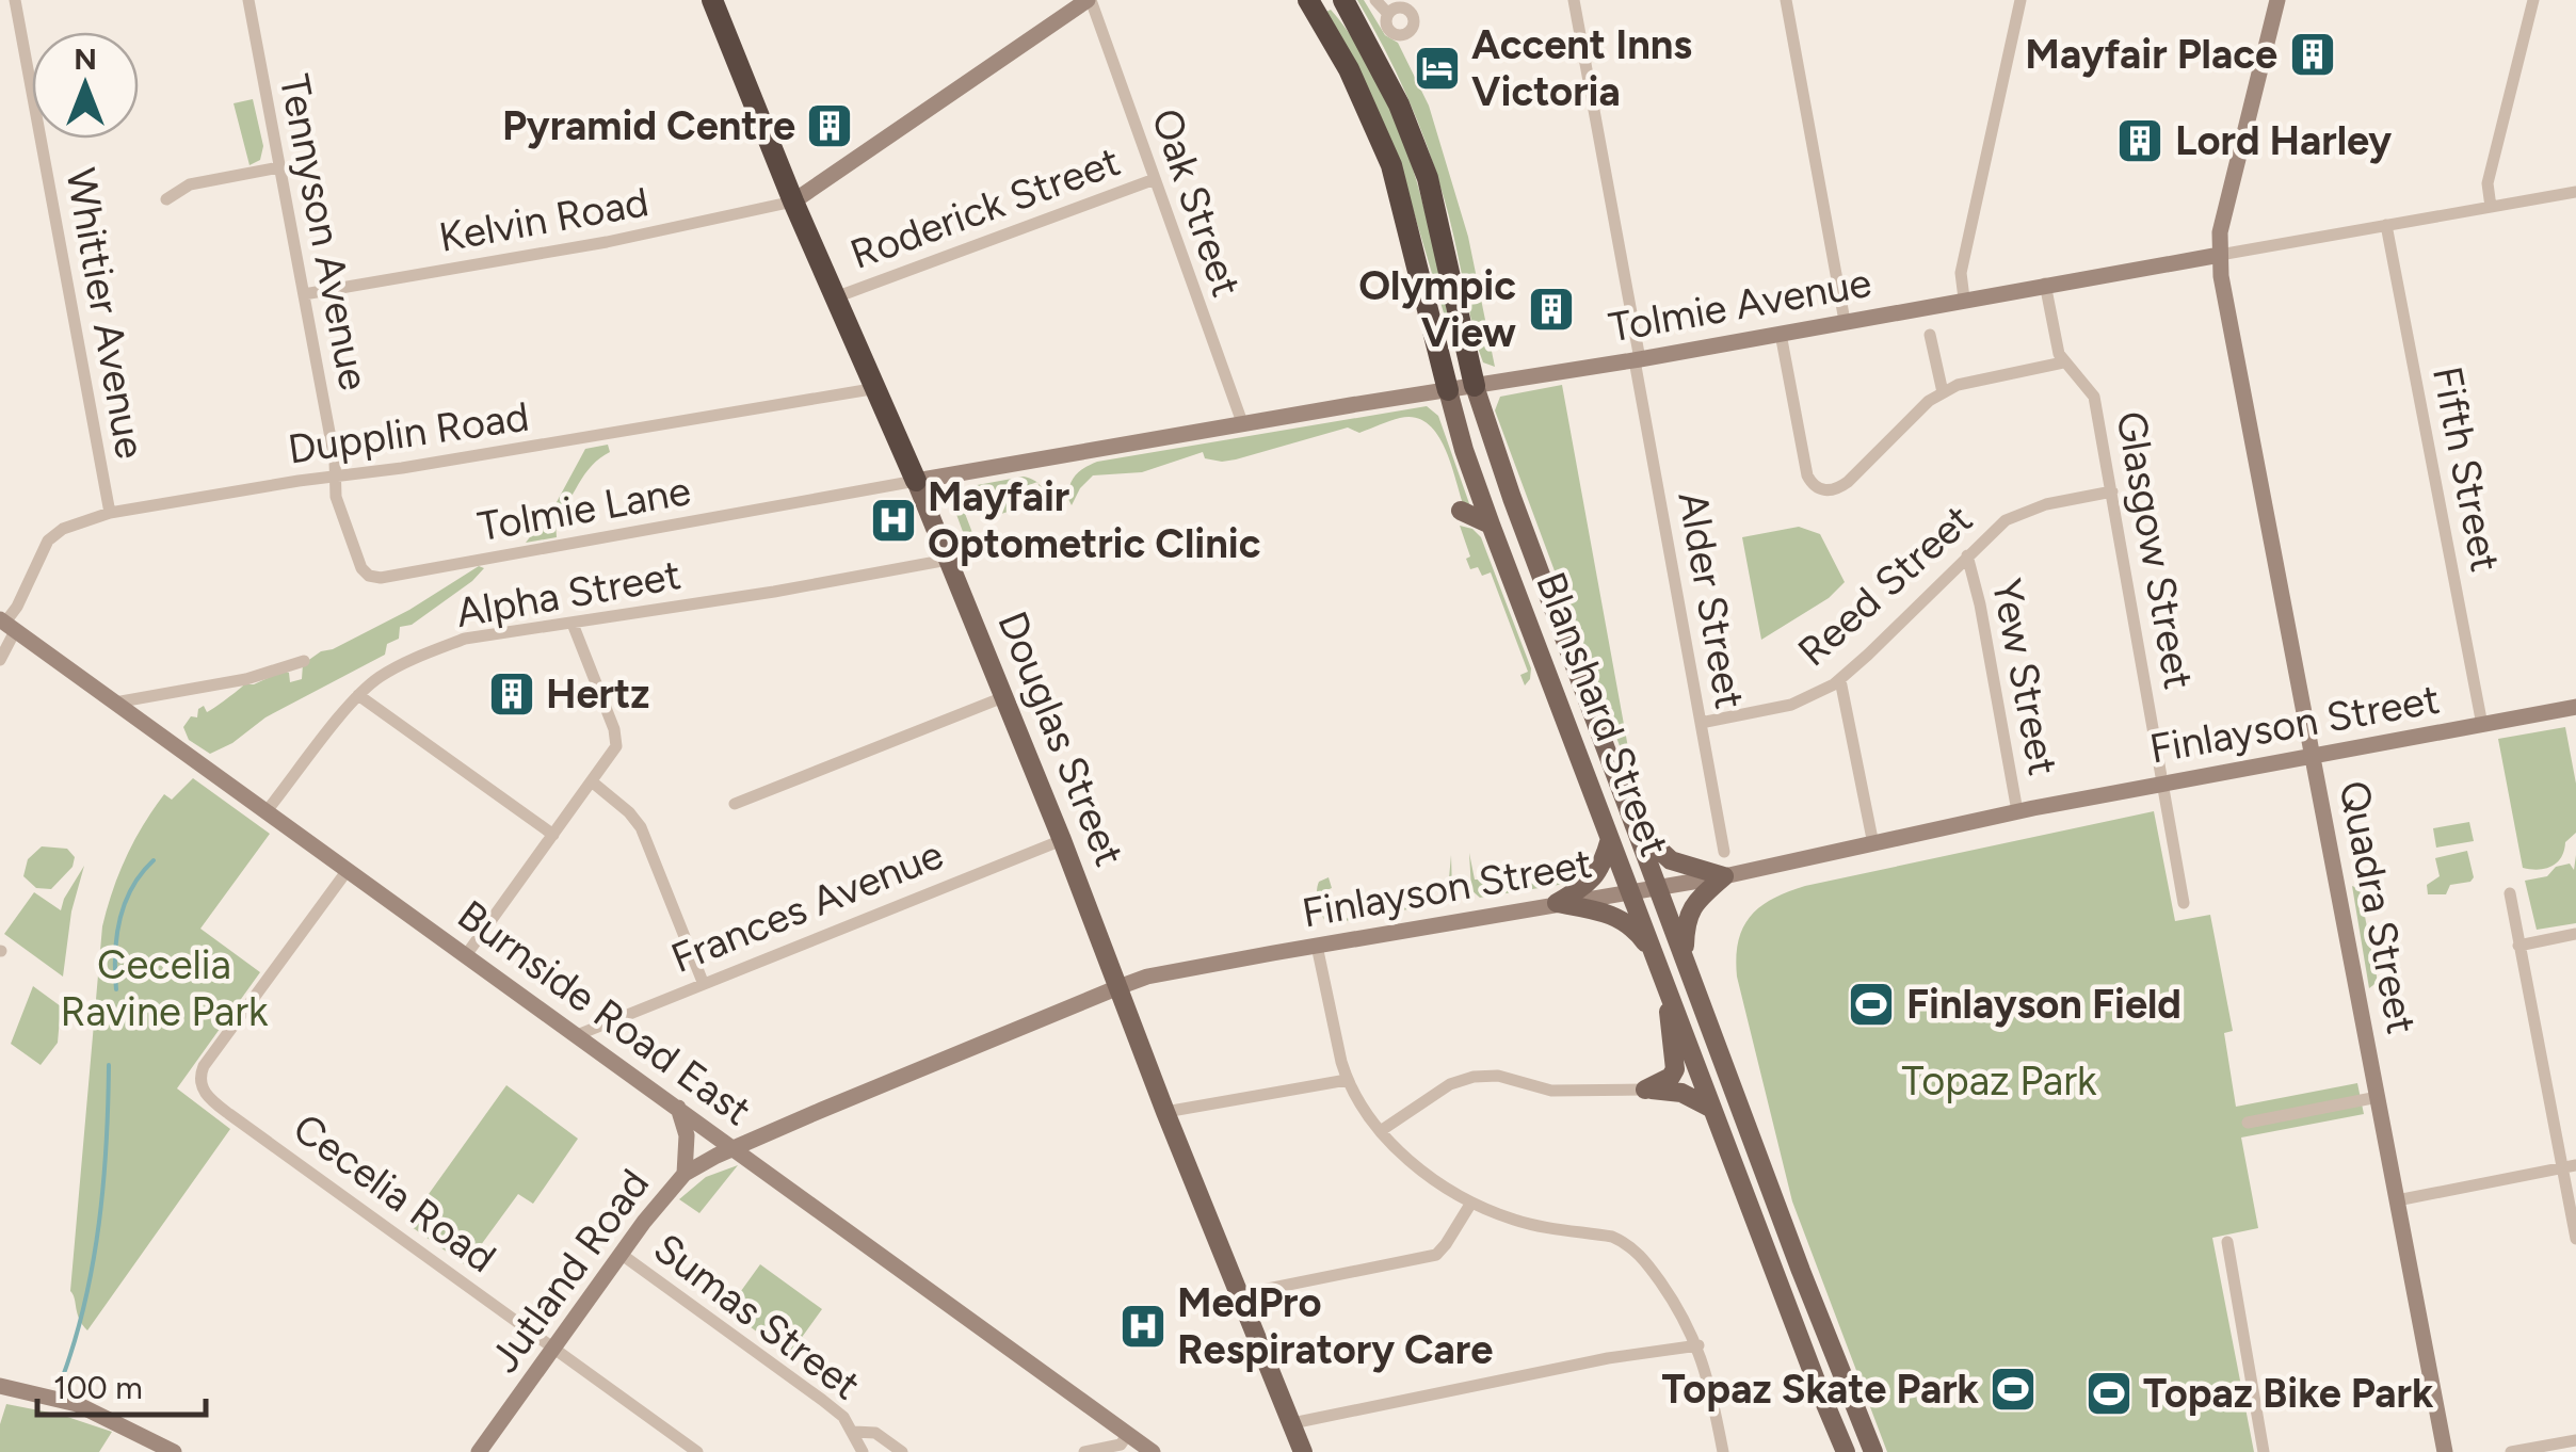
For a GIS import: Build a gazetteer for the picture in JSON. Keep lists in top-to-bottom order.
{
  "streets": {
    "highway": ["Blanshard Street", "Douglas Street"],
    "main road": [
      "Tolmie Avenue",
      "Finlayson Street",
      "Quadra Street",
      "Burnside Road East",
      "Jutland Road"
    ],
    "street": [
      "Oak Street",
      "Roderick Street",
      "Kelvin Road",
      "Tennyson Avenue",
      "Whittier Avenue",
      "Dupplin Road",
      "Fifth Street",
      "Tolmie Lane",
      "Glasgow Street",
      "Reed Street",
      "Alpha Street",
      "Alder Street",
      "Yew Street",
      "Frances Avenue",
      "Cecelia Road",
      "Sumas Street"
    ]
  },
  "crossings": [
    ["Oak Street", "Roderick Street"],
    ["Oak Street", "Tolmie Avenue"],
    ["Roderick Street", "Douglas Street"],
    ["Kelvin Road", "Tennyson Avenue"],
    ["Kelvin Road", "Douglas Street"],
    ["Tennyson Avenue", "Dupplin Road"],
    ["Tennyson Avenue", "Tolmie Lane"],
    ["Tolmie Avenue", "Fifth Street"],
    ["Tolmie Avenue", "Tolmie Lane"],
    ["Tolmie Avenue", "Glasgow Street"],
    ["Tolmie Avenue", "Alder Street"],
    ["Tolmie Avenue", "Blanshard Street"],
    ["Tolmie Avenue", "Douglas Street"],
    ["Tolmie Avenue", "Quadra Street"],
    ["Whittier Avenue", "Dupplin Road"],
    ["Dupplin Road", "Tolmie Lane"],
    ["Dupplin Road", "Douglas Street"],
    ["Dupplin Road", "Burnside Road East"],
    ["Fifth Street", "Finlayson Street"],
    ["Tolmie Lane", "Douglas Street"],
    ["Glasgow Street", "Reed Street"],
    ["Glasgow Street", "Finlayson Street"],
    ["Reed Street", "Alder Street"],
    ["Reed Street", "Yew Street"],
    ["Alpha Street", "Douglas Street"],
    ["Alpha Street", "Burnside Road East"],
    ["Yew Street", "Finlayson Street"],
    ["Blanshard Street", "Finlayson Street"],
    ["Finlayson Street", "Douglas Street"],
    ["Finlayson Street", "Quadra Street"],
    ["Finlayson Street", "Burnside Road East"],
    ["Finlayson Street", "Jutland Road"],
    ["Douglas Street", "Frances Avenue"],
    ["Frances Avenue", "Burnside Road East"],
    ["Burnside Road East", "Cecelia Road"],
    ["Burnside Road East", "Jutland Road"],
    ["Cecelia Road", "Jutland Road"],
    ["Jutland Road", "Sumas Street"]
  ],
  "parks": ["Cecelia Ravine Park", "Topaz Park"],
  "places": {
    "building": [
      "Mayfair Place",
      "Pyramid Centre",
      "Lord Harley",
      "Olympic View",
      "Hertz"
    ],
    "hotel": ["Accent Inns Victoria"],
    "hospital": ["Mayfair Optometric Clinic", "MedPro Respiratory Care"],
    "sports": ["Finlayson Field", "Topaz Skate Park", "Topaz Bike Park"]
  },
  "scale_bar": "100 m",
  "north": "top"
}
